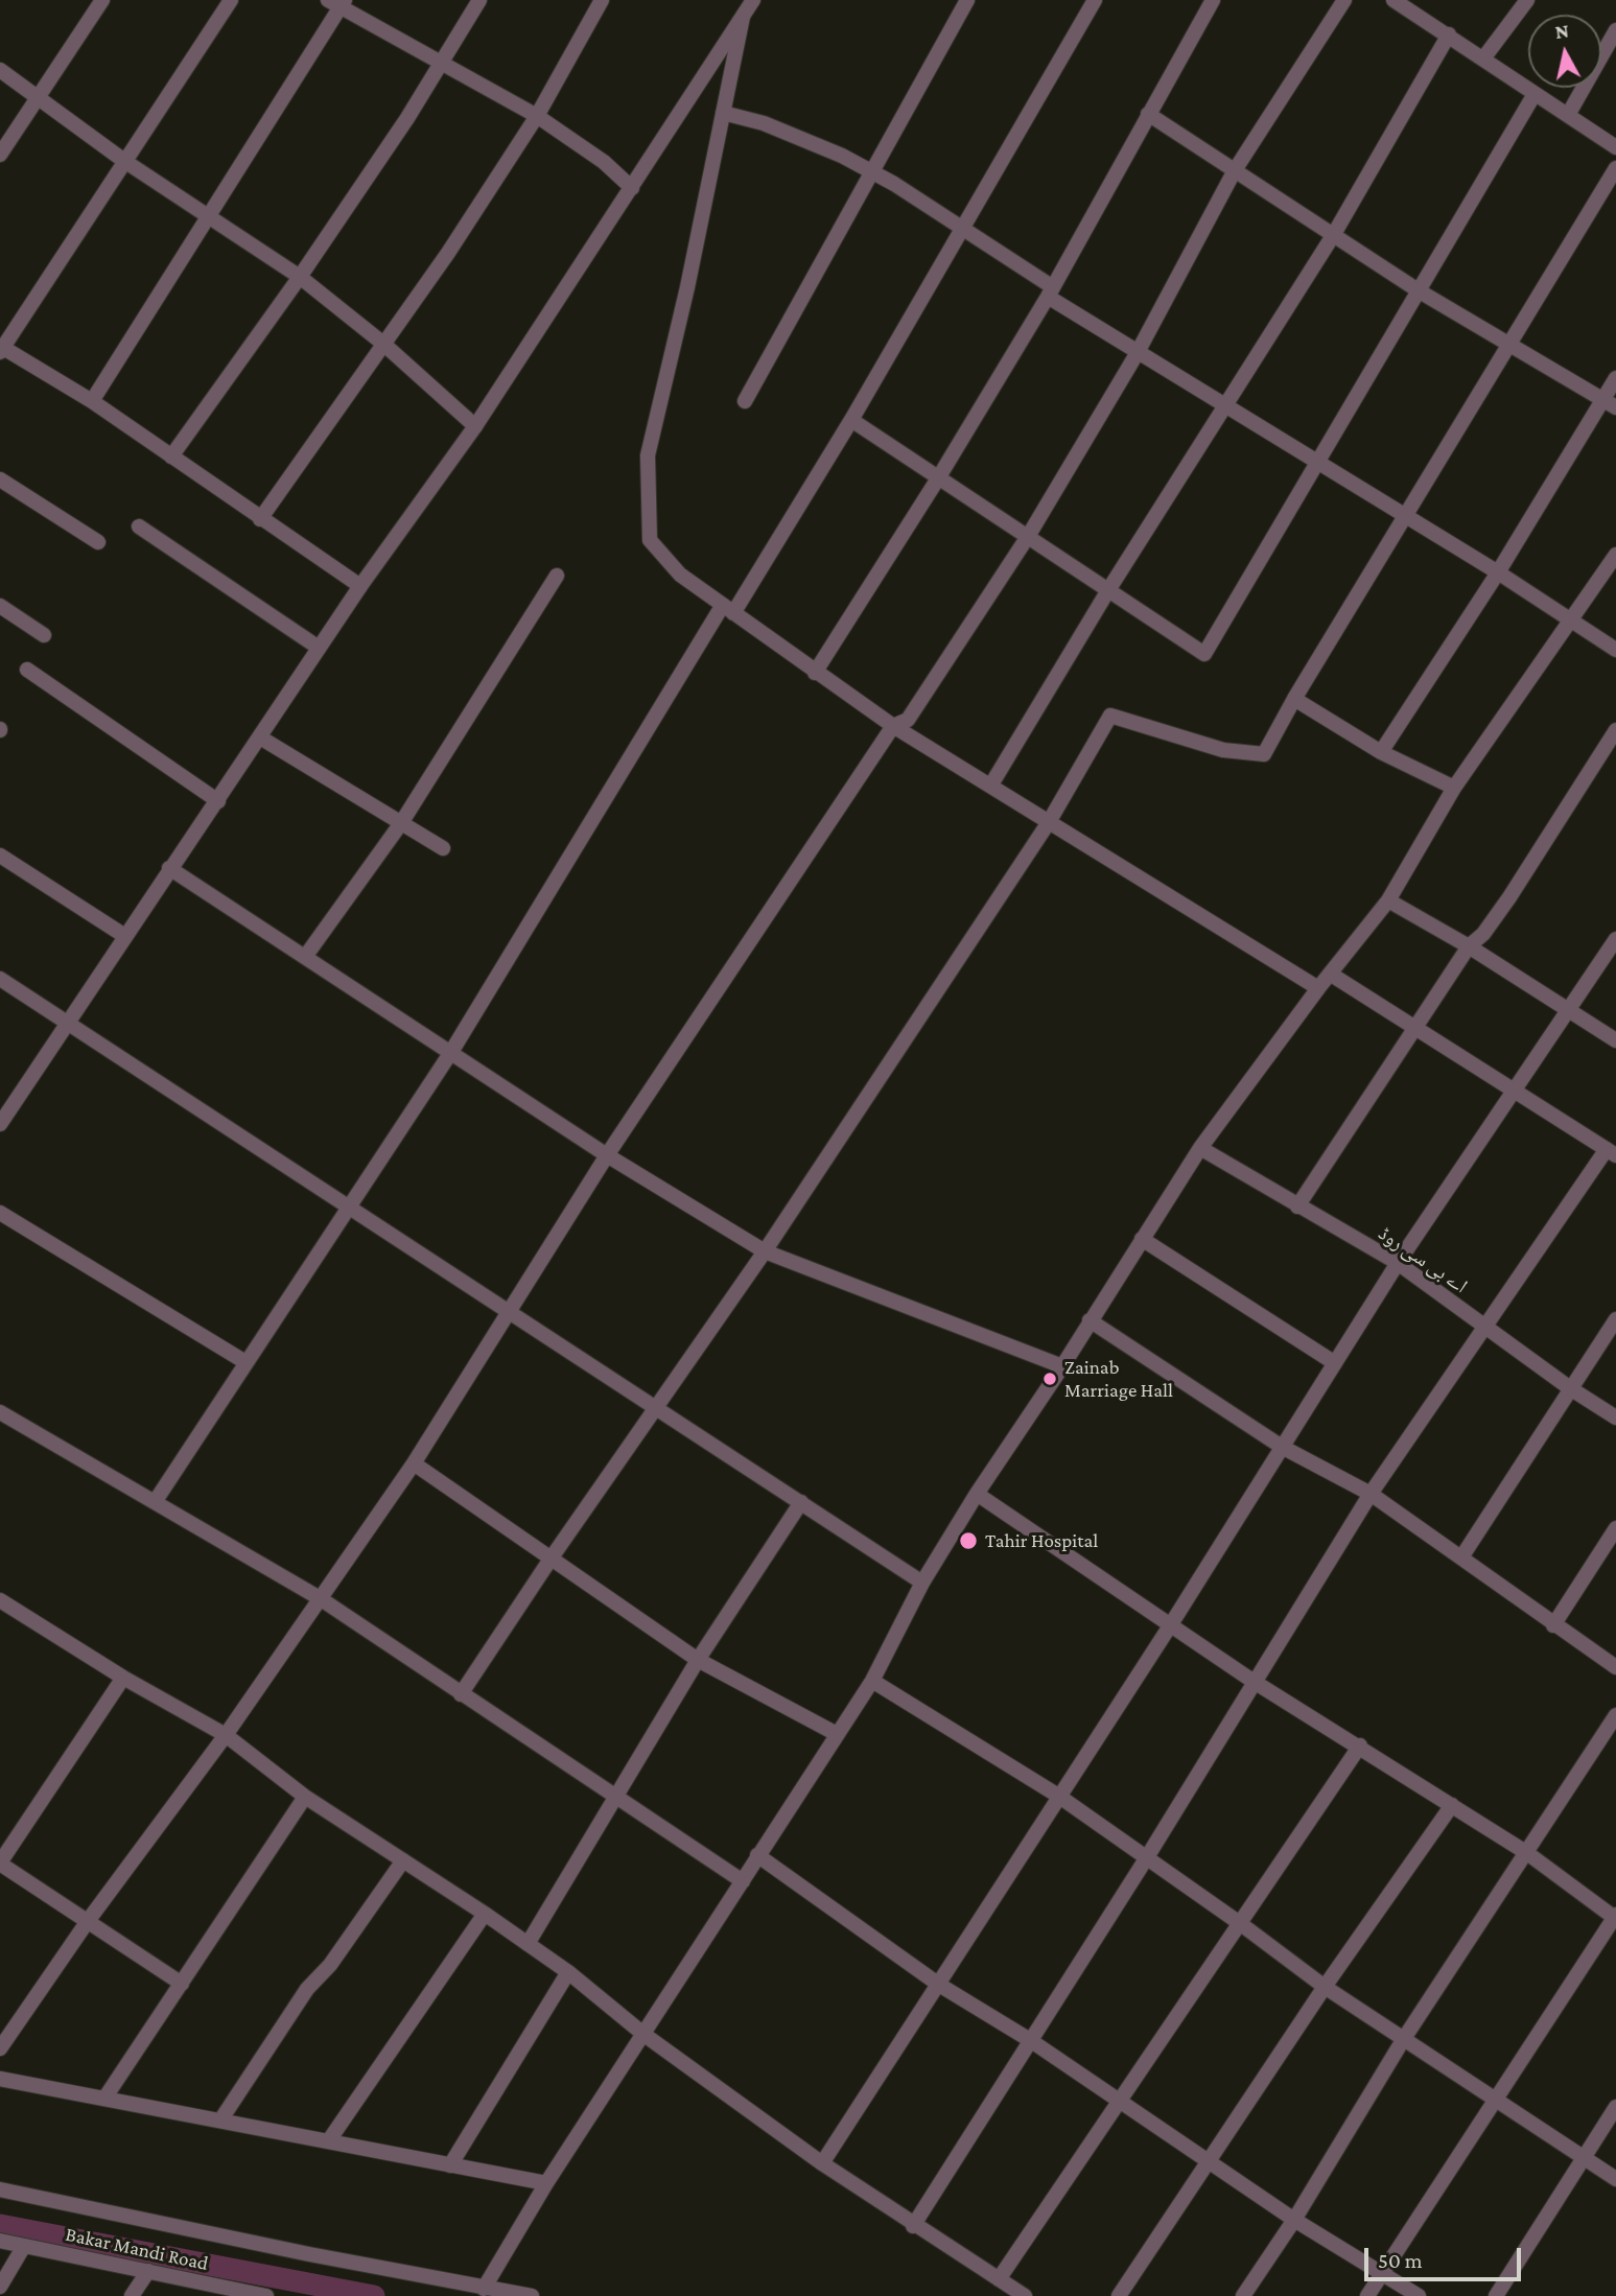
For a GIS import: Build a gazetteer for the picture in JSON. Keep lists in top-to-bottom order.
{
  "streets": {
    "street": ["اے بی سی روڈ", "Bakar Mandi Road"]
  },
  "places": ["Zainab Marriage Hall", "Tahir Hospital"],
  "scale_bar": "50 m",
  "north": "top"
}
